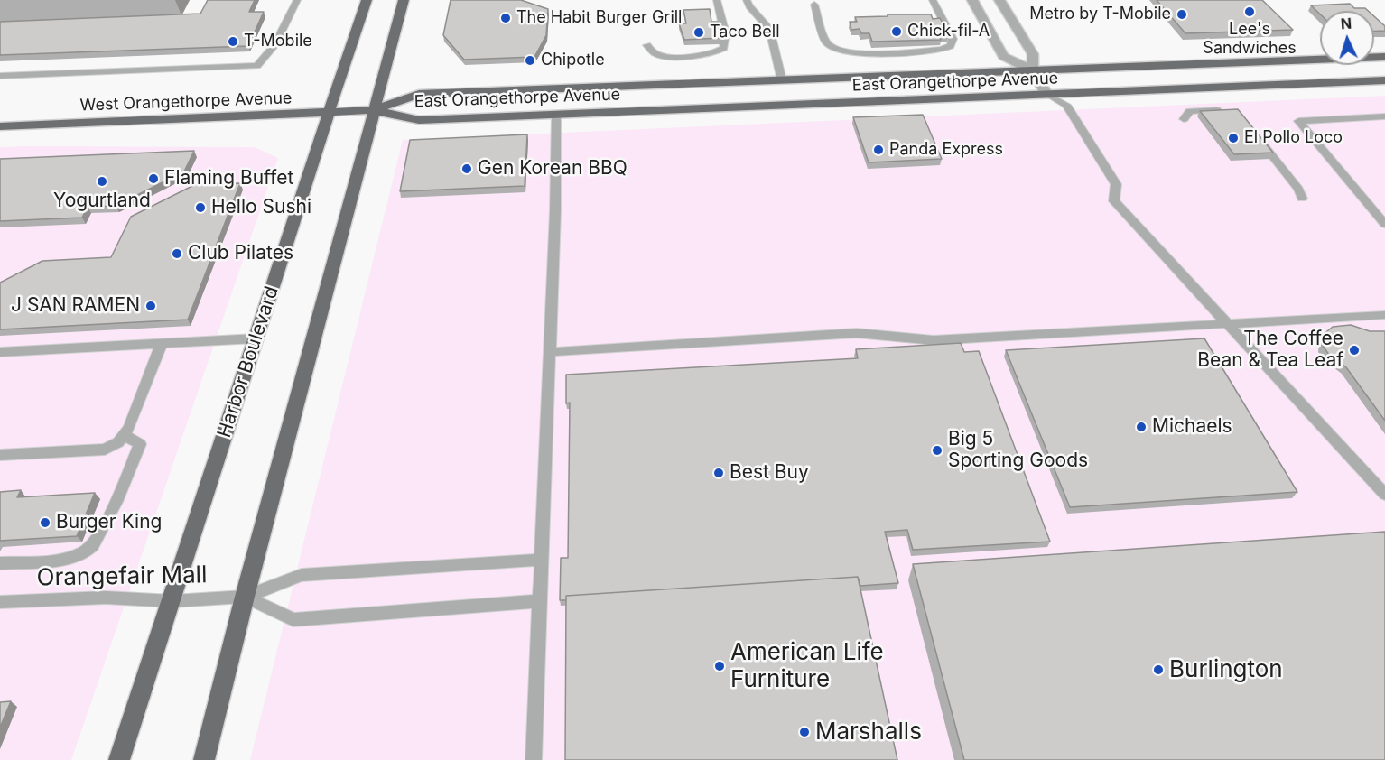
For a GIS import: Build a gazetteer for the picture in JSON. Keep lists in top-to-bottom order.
{
  "streets": {
    "main road": ["East Orangethorpe Avenue", "West Orangethorpe Avenue", "Harbor Boulevard"],
    "lane": ["Orangefair Mall"]
  },
  "crossings": [
    ["East Orangethorpe Avenue", "West Orangethorpe Avenue"],
    ["West Orangethorpe Avenue", "Harbor Boulevard"],
    ["Harbor Boulevard", "Orangefair Mall"]
  ],
  "places": [
    "Lee's Sandwiches",
    "Metro by T-Mobile",
    "The Habit Burger Grill",
    "Chick-fil-A",
    "Taco Bell",
    "T-Mobile",
    "Chipotle",
    "El Pollo Loco",
    "Panda Express",
    "Gen Korean BBQ",
    "Flaming Buffet",
    "Yogurtland",
    "Hello Sushi",
    "Club Pilates",
    "J SAN RAMEN",
    "The Coffee Bean & Tea Leaf",
    "Michaels",
    "Big 5 Sporting Goods",
    "Best Buy",
    "Burger King",
    "American Life Furniture",
    "Burlington",
    "Marshalls"
  ],
  "north": "top"
}
